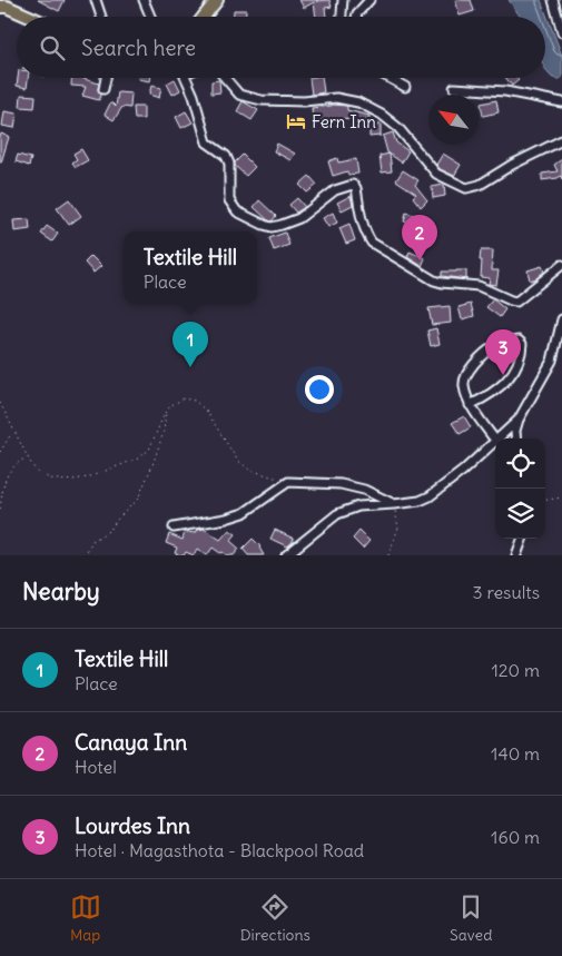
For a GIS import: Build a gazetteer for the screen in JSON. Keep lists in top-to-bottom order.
{
  "places": {
    "hotel": ["Fern Inn"]
  },
  "north": "top left",
  "page": {
    "search": "Search here",
    "pins": ["2", "1", "3"],
    "popup": ["Textile Hill", "Place"],
    "heading": ["Nearby", "3 results"],
    "list": [
      {
        "mark": "1",
        "name": "Textile Hill",
        "note": "Place",
        "value": "120 m"
      },
      {
        "mark": "2",
        "name": "Canaya Inn",
        "note": "Hotel",
        "value": "140 m"
      },
      {
        "mark": "3",
        "name": "Lourdes Inn",
        "note": "Hotel · Magasthota - Blackpool Road",
        "value": "160 m"
      }
    ],
    "nav": ["Map", "Directions", "Saved"]
  }
}
